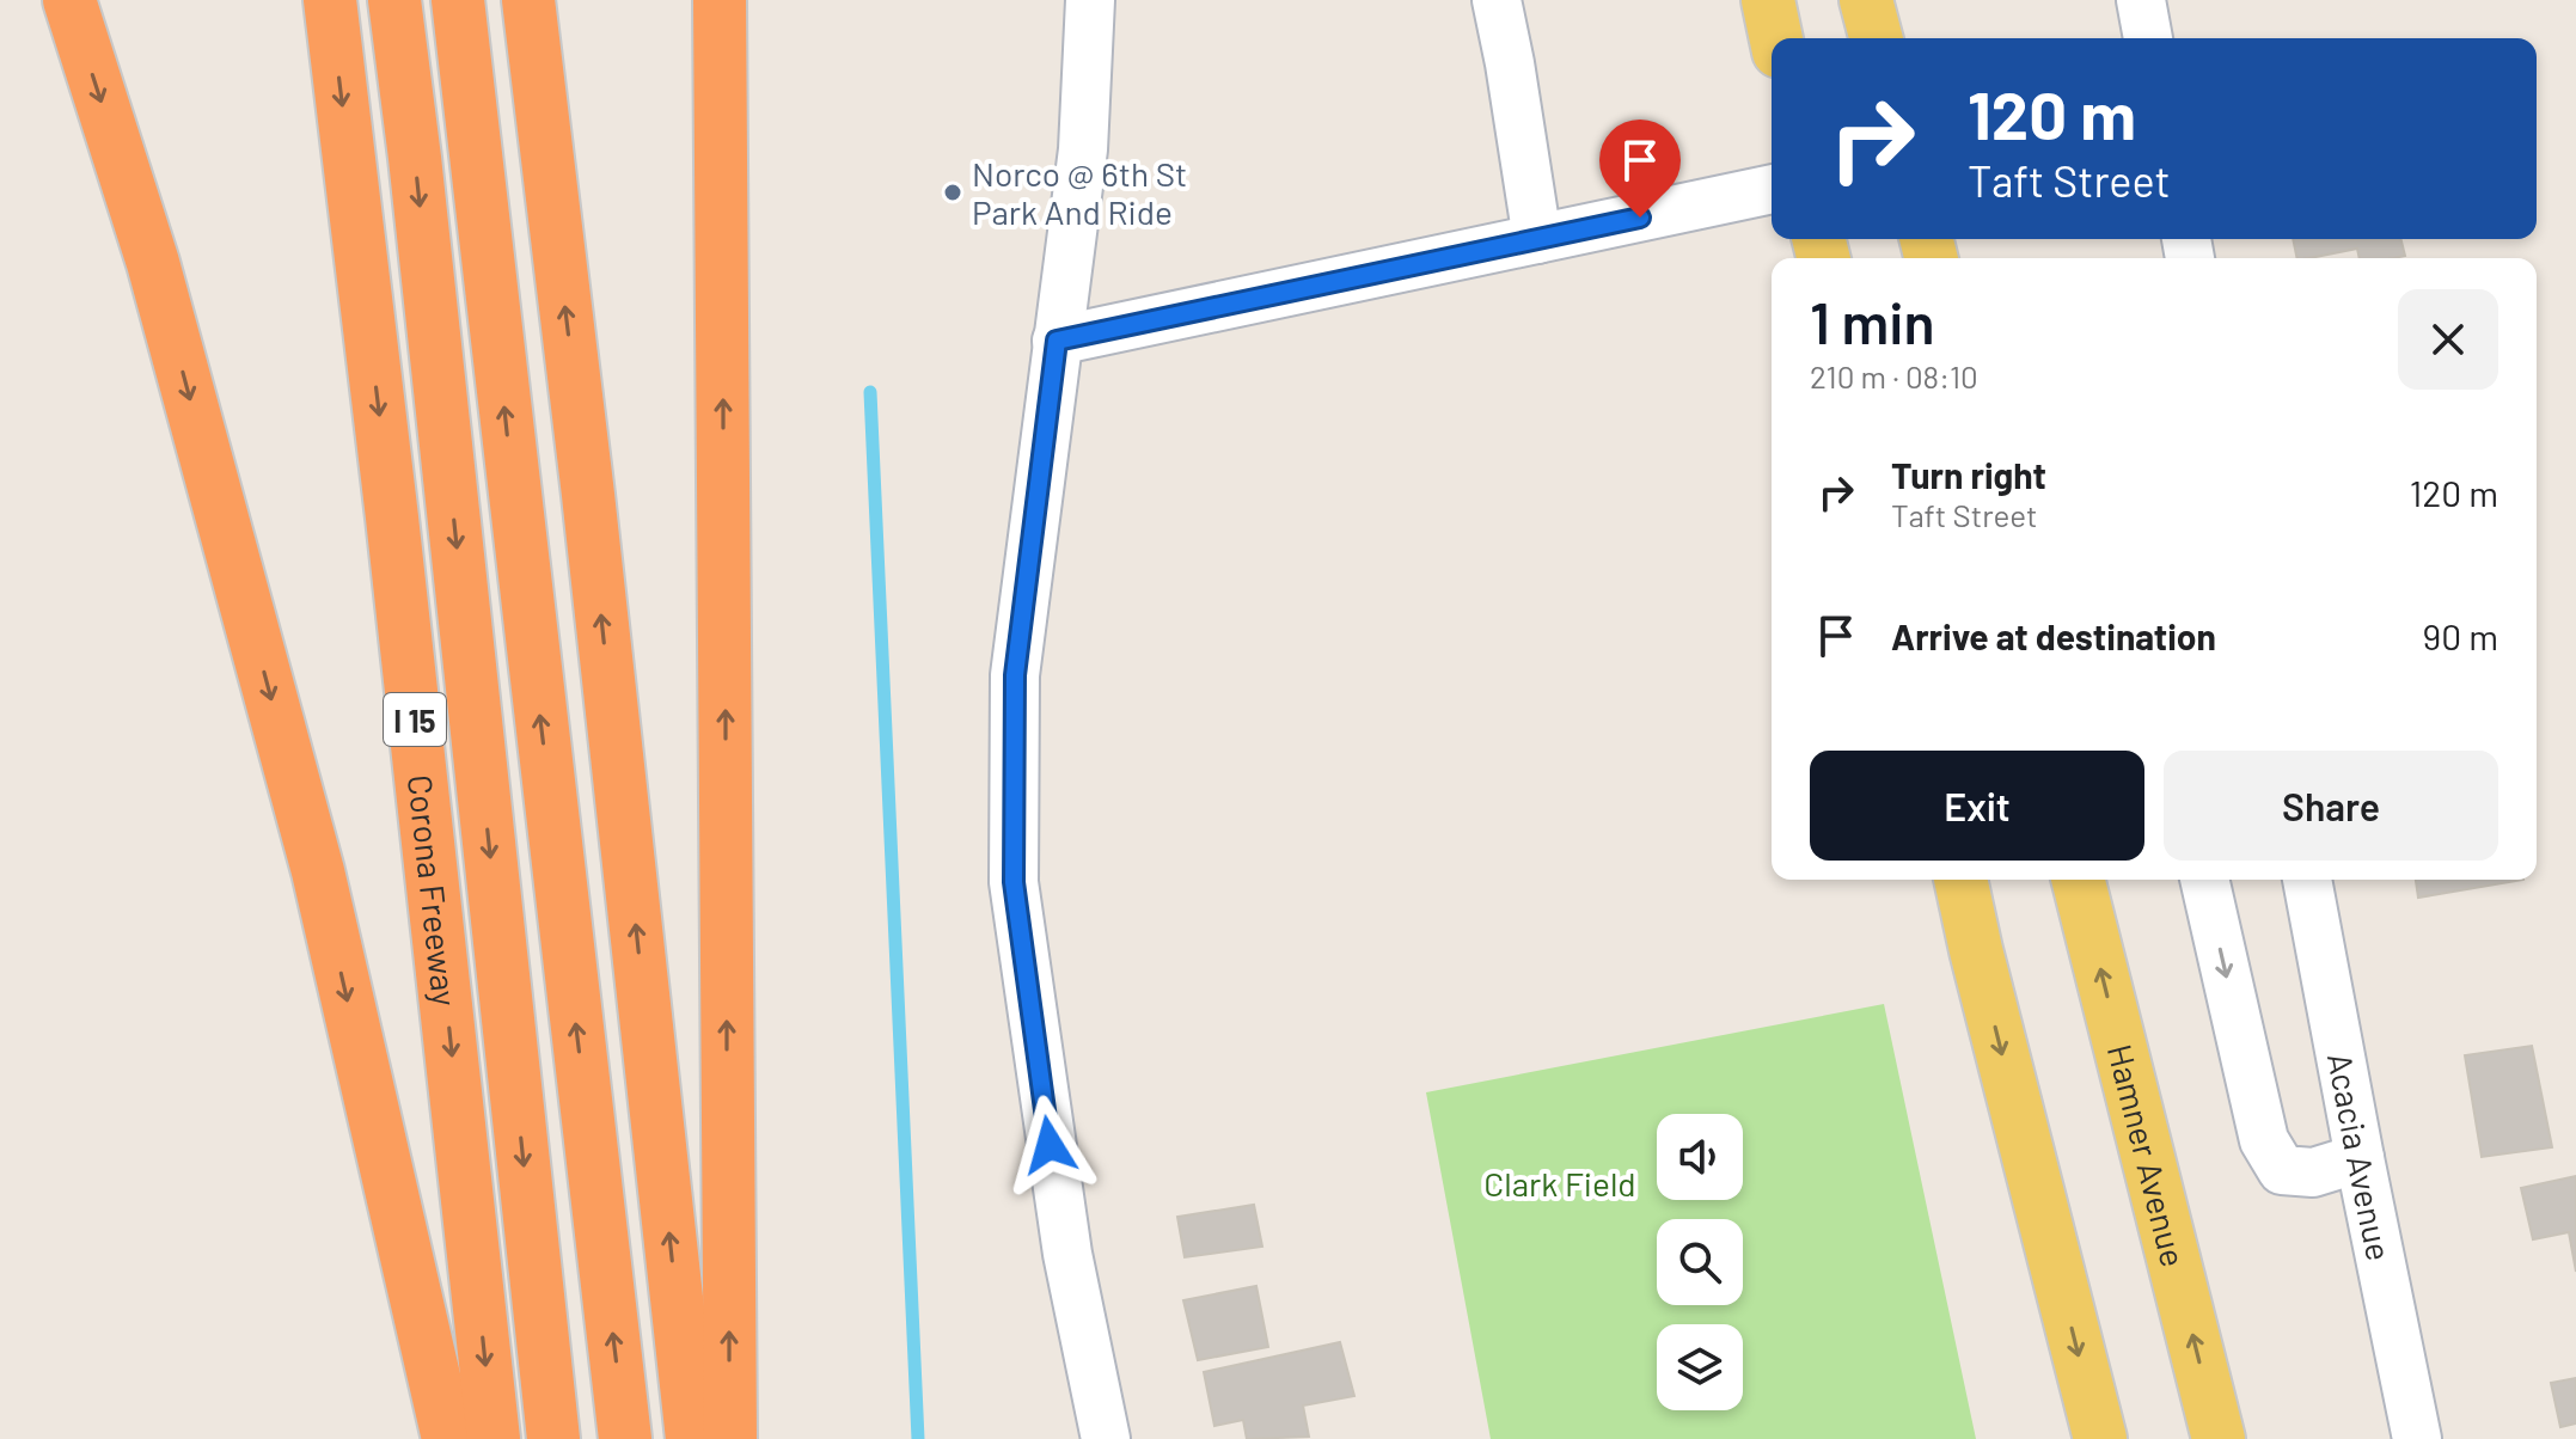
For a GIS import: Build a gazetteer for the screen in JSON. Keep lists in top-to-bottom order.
{
  "streets": {
    "highway": ["I 15", "Corona Freeway"],
    "main road": ["Hamner Avenue"],
    "street": ["Acacia Avenue"]
  },
  "parks": ["Clark Field"],
  "places": ["Norco @ 6th St Park And Ride"],
  "page": {
    "turn": ["120 m", "Taft Street"],
    "heading": ["1 min", "210 m · 08:10"],
    "list": [
      {
        "name": "Turn right",
        "note": "Taft Street",
        "value": "120 m"
      },
      {
        "name": "Arrive at destination",
        "value": "90 m"
      }
    ],
    "buttons": ["Exit", "Share"]
  }
}
